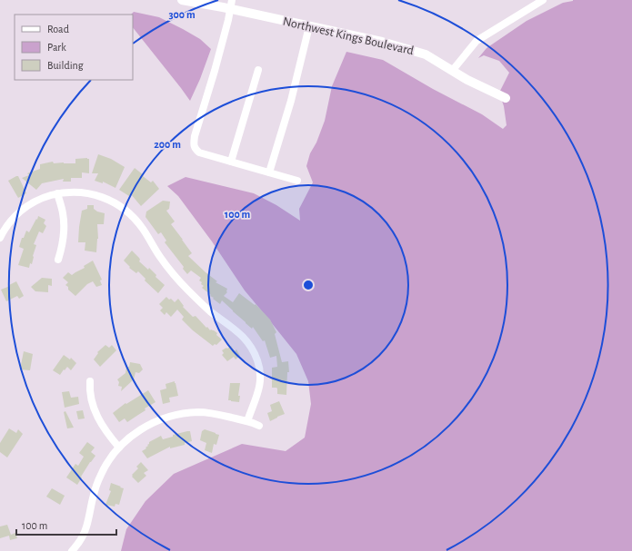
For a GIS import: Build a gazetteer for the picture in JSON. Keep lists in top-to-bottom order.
{
  "streets": {
    "street": ["Northwest Kings Boulevard"]
  },
  "legend": ["Road", "Park", "Building"],
  "scale_bar": "100 m",
  "rings": ["300 m", "200 m", "100 m"]
}
